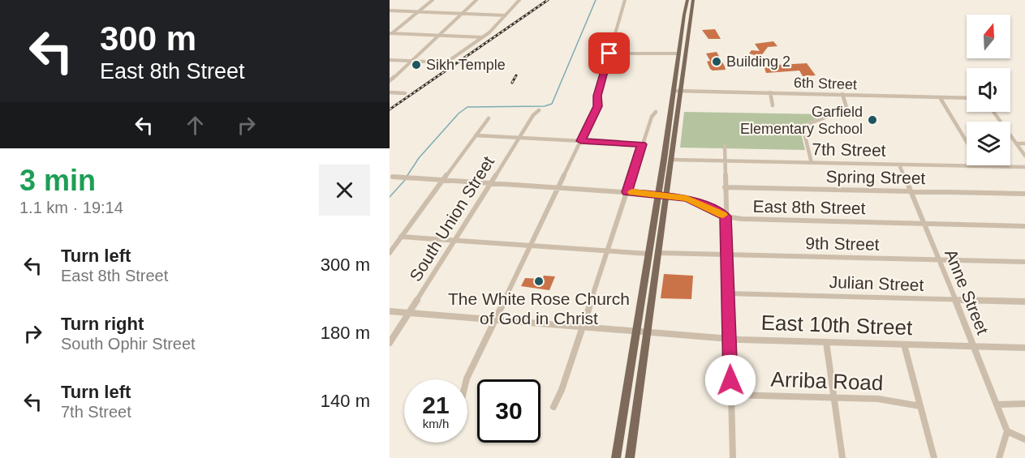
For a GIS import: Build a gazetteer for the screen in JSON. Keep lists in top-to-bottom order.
{
  "streets": {
    "street": [
      "6th Street",
      "7th Street",
      "Spring Street",
      "East 8th Street",
      "South Union Street",
      "9th Street",
      "Julian Street",
      "Anne Street",
      "East 10th Street",
      "Arriba Road"
    ]
  },
  "crossings": [
    ["7th Street", "Anne Street"],
    ["Spring Street", "Anne Street"],
    ["East 8th Street", "South Union Street"],
    ["East 8th Street", "Anne Street"],
    ["South Union Street", "East 10th Street"],
    ["9th Street", "Anne Street"],
    ["Julian Street", "Anne Street"],
    ["Anne Street", "East 10th Street"]
  ],
  "places": [
    "Building 2",
    "Sikh Temple",
    "Garfield Elementary School",
    "The White Rose Church of God in Christ"
  ],
  "north": "top",
  "page": {
    "turn": ["300 m", "East 8th Street"],
    "heading": ["3 min", "1.1 km · 19:14"],
    "list": [
      {
        "name": "Turn left",
        "note": "East 8th Street",
        "value": "300 m"
      },
      {
        "name": "Turn right",
        "note": "South Ophir Street",
        "value": "180 m"
      },
      {
        "name": "Turn left",
        "note": "7th Street",
        "value": "140 m"
      }
    ],
    "speed": "21 km/h",
    "limit": "30"
  }
}
